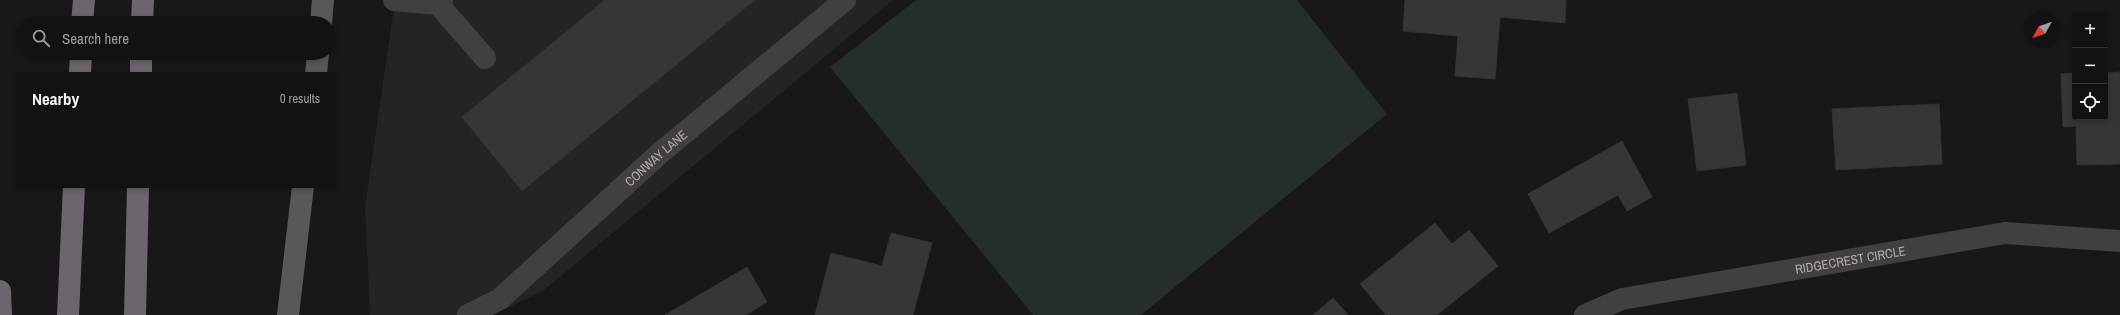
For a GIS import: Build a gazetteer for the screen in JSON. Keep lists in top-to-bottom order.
{
  "streets": {
    "street": ["CONWAY LANE", "RIDGECREST CIRCLE"]
  },
  "north": "bottom left",
  "page": {
    "map_buttons": ["+", "−"],
    "search": "Search here",
    "heading": ["Nearby", "0 results"]
  }
}
